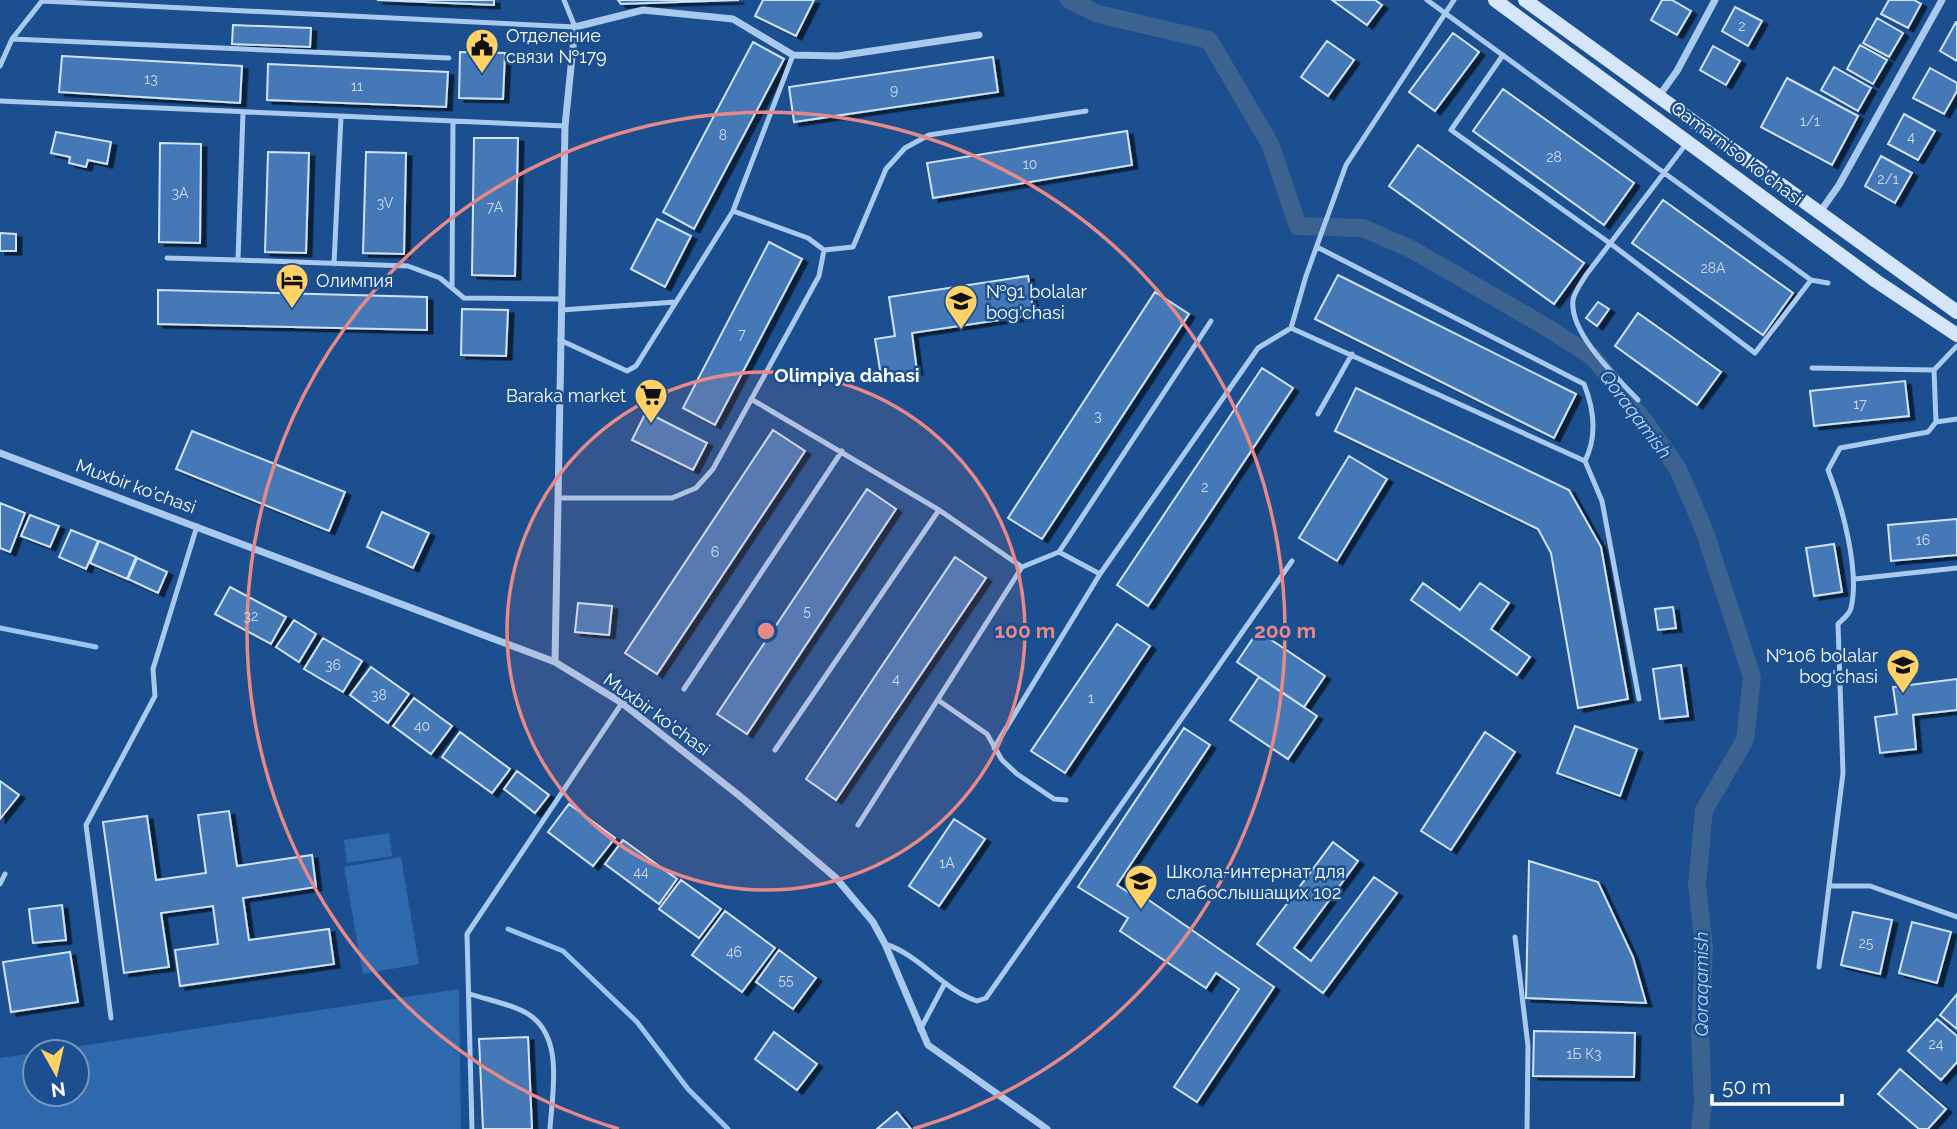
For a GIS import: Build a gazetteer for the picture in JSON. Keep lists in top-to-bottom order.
{
  "streets": {
    "main road": ["Qamarniso ko'chasi"],
    "street": ["Muxbir ko'chasi"]
  },
  "districts": ["Olimpiya dahasi"],
  "water": ["Qoraqamish"],
  "places": {
    "public building": ["Отделение связи №179"],
    "hotel": ["Олимпия"],
    "school or university": ["№91 bolalar bog'chasi", "№106 bolalar bog'chasi", "Школа-интернат для слабослышащих 102"],
    "supermarket": ["Baraka market"]
  },
  "house_numbers": [
    "2",
    "13",
    "11",
    "9",
    "1/1",
    "8",
    "4",
    "28",
    "10",
    "2/1",
    "3A",
    "3V",
    "7A",
    "28A",
    "7",
    "17",
    "3",
    "2",
    "16",
    "6",
    "5",
    "32",
    "36",
    "4",
    "38",
    "1",
    "40",
    "1A",
    "44",
    "25",
    "46",
    "55",
    "24",
    "1Б К3"
  ],
  "scale_bar": "50 m",
  "north": "bottom",
  "rings": ["100 m", "200 m"]
}
